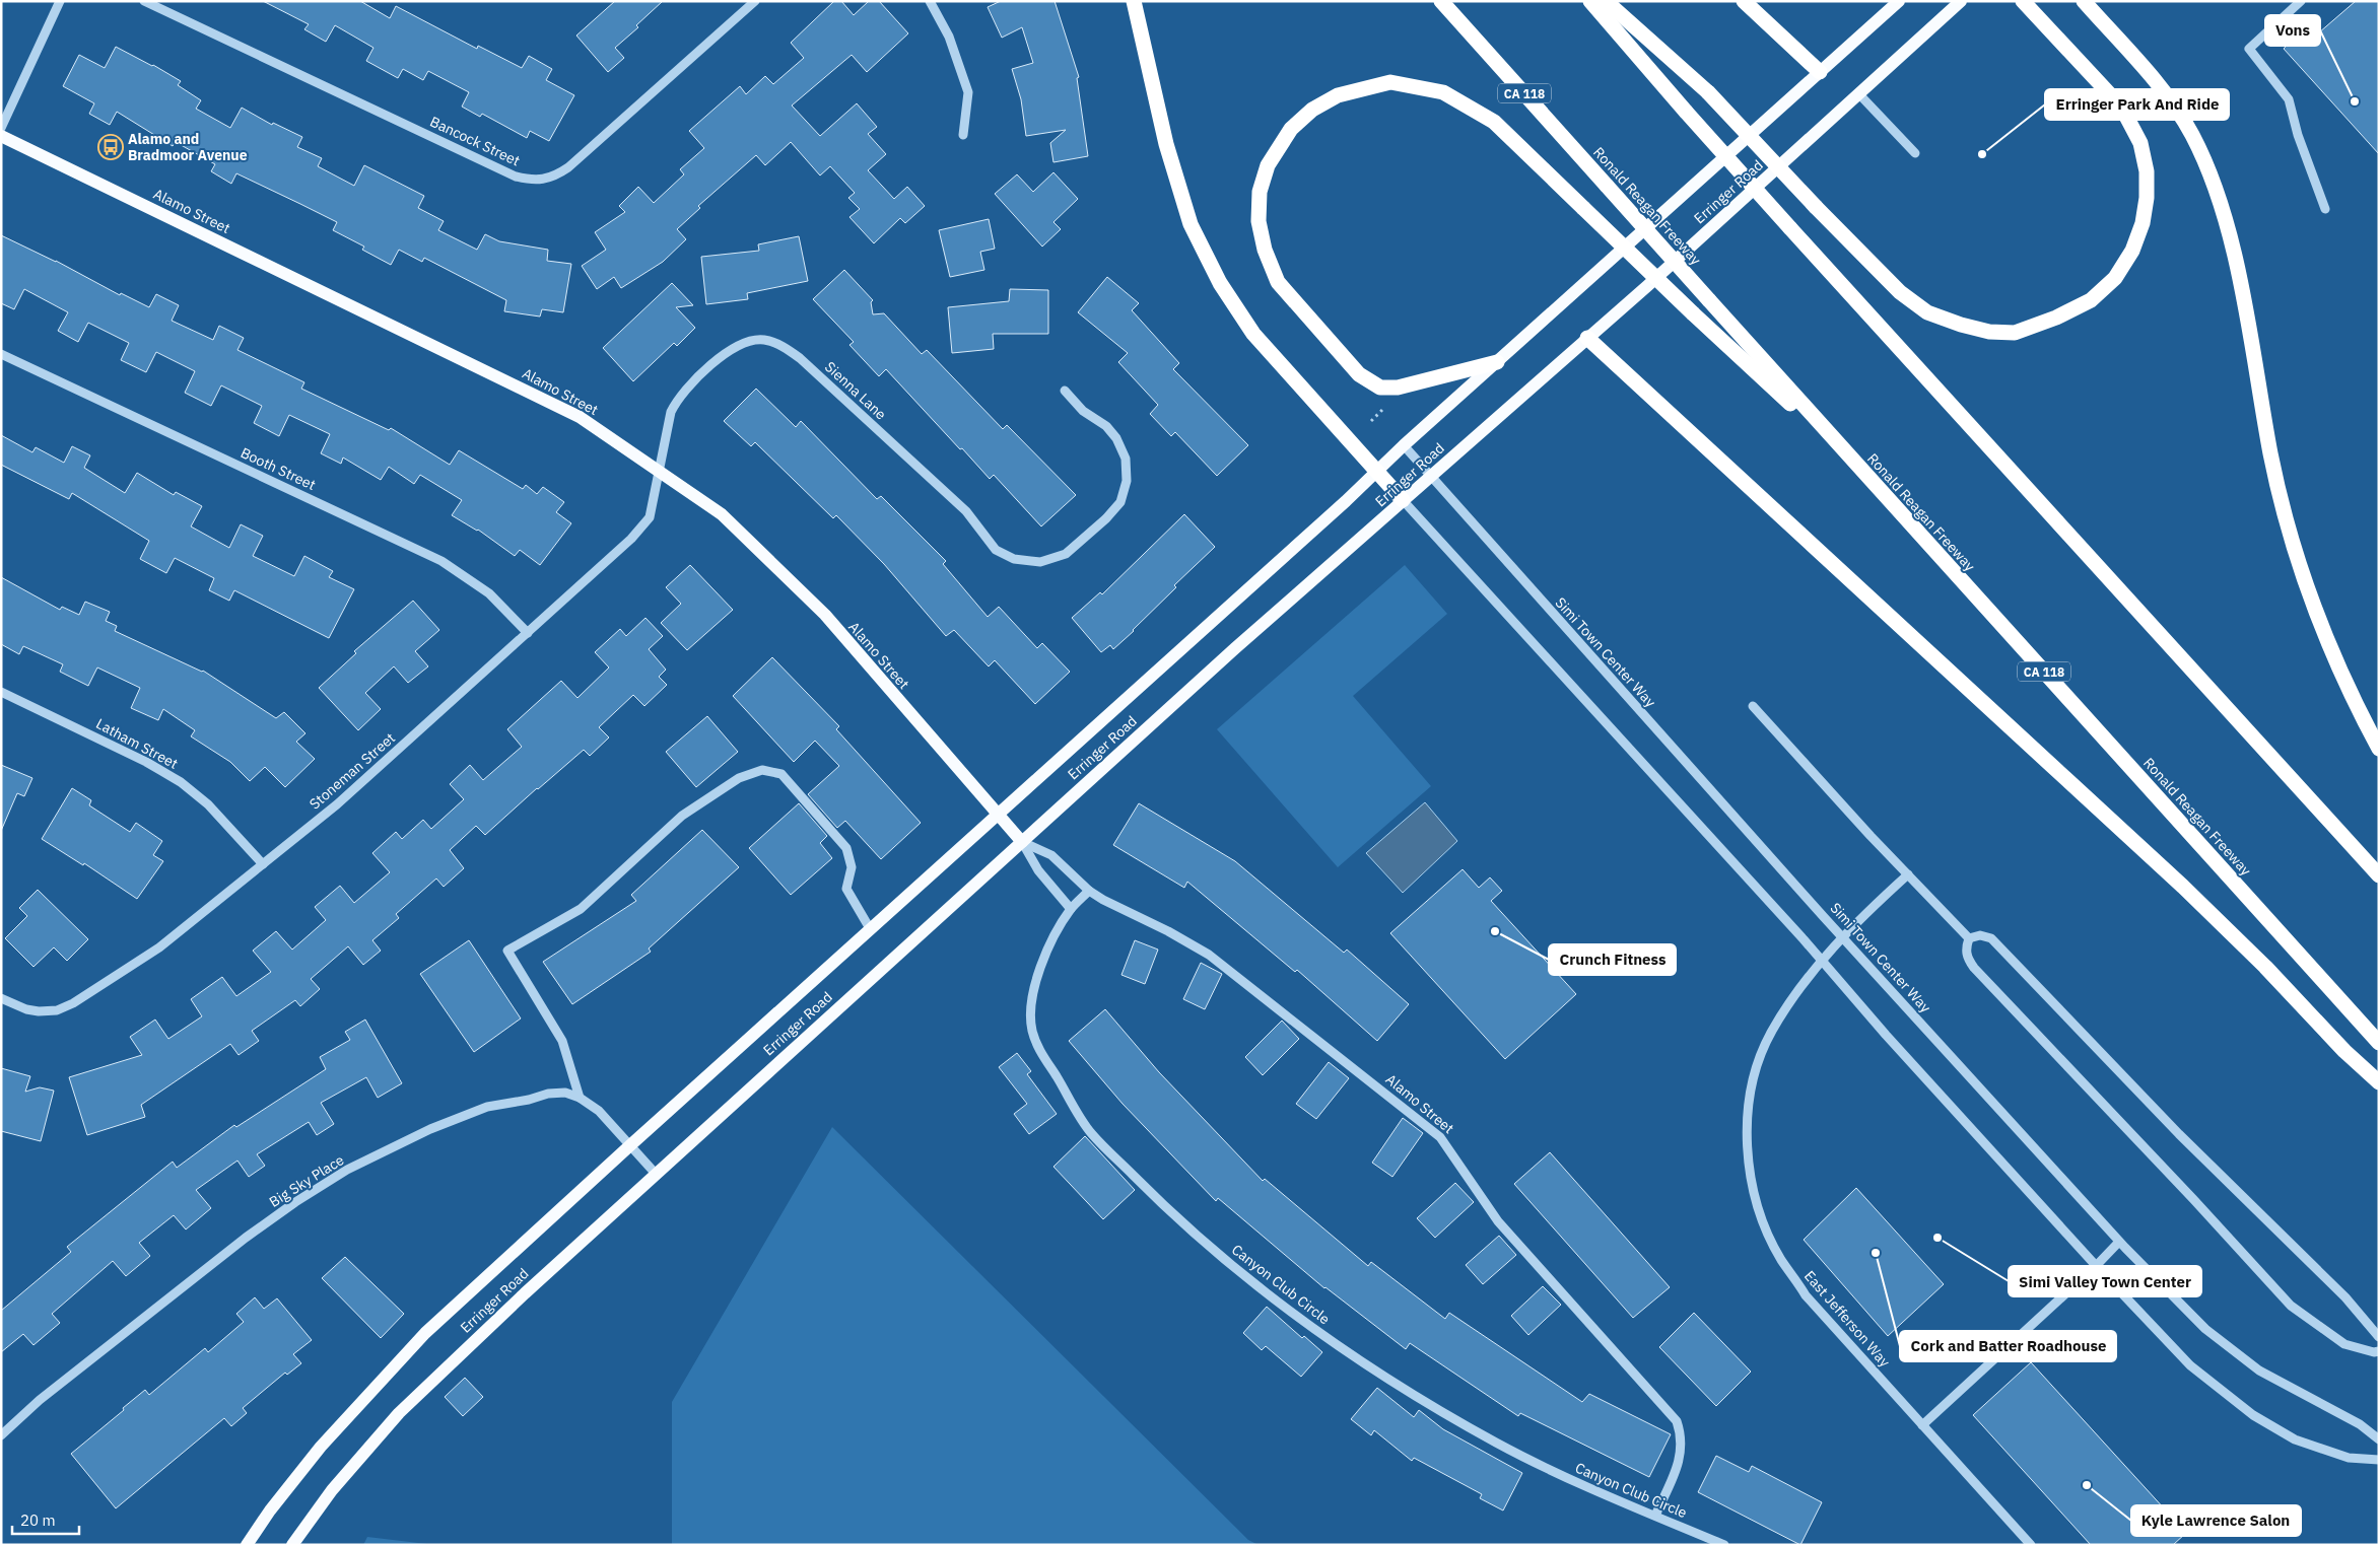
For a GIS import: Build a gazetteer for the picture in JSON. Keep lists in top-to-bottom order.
{
  "streets": {
    "highway": ["CA 118", "Ronald Reagan Freeway"],
    "main road": ["Erringer Road", "Alamo Street"],
    "street": [
      "Bancock Street",
      "Sienna Lane",
      "Booth Street",
      "Simi Town Center Way",
      "Latham Street",
      "Stoneman Street",
      "Big Sky Place",
      "Canyon Club Circle",
      "East Jefferson Way"
    ]
  },
  "crossings": [
    ["Erringer Road", "Alamo Street"],
    ["Erringer Road", "Simi Town Center Way"],
    ["Erringer Road", "Big Sky Place"],
    ["Alamo Street", "Sienna Lane"],
    ["Alamo Street", "Stoneman Street"],
    ["Alamo Street", "Canyon Club Circle"],
    ["Sienna Lane", "Stoneman Street"],
    ["Booth Street", "Stoneman Street"],
    ["Simi Town Center Way", "East Jefferson Way"],
    ["Latham Street", "Stoneman Street"]
  ],
  "places": {
    "other": [
      "Vons",
      "Erringer Park And Ride",
      "Crunch Fitness",
      "Simi Valley Town Center",
      "Cork and Batter Roadhouse",
      "Kyle Lawrence Salon"
    ],
    "bus stop": ["Alamo and Bradmoor Avenue"]
  },
  "scale_bar": "20 m"
}
